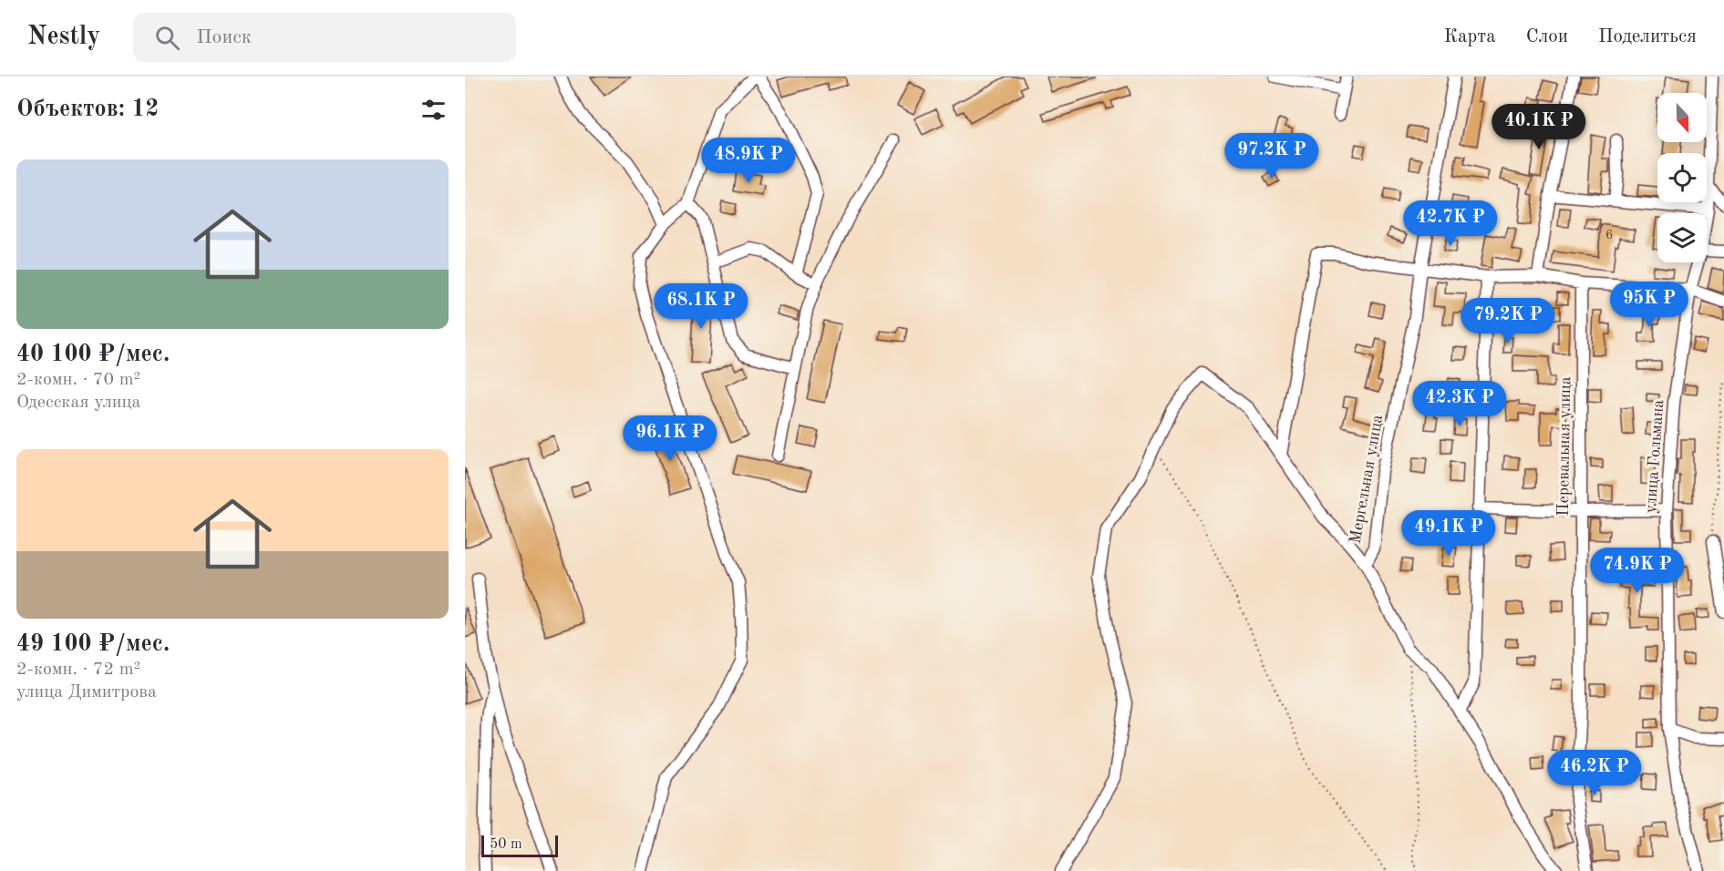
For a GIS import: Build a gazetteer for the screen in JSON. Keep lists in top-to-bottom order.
{
  "streets": {
    "street": ["Перевальная улица", "улица Гольмана", "Мергельная улица"]
  },
  "house_numbers": ["6"],
  "scale_bar": "50 m",
  "north": "bottom",
  "page": {
    "header": "Nestly",
    "search": "Поиск",
    "nav": ["Карта", "Слои", "Поделиться"],
    "heading": "Объектов: 12",
    "price": [
      "40.1K ₽",
      "97.2K ₽",
      "48.9K ₽",
      "42.7K ₽",
      "95K ₽",
      "68.1K ₽",
      "79.2K ₽",
      "42.3K ₽",
      "96.1K ₽",
      "49.1K ₽",
      "74.9K ₽",
      "46.2K ₽"
    ],
    "list": [
      {
        "name": "40 100 ₽/мес.",
        "note": "2-комн. · 70 m² · Одесская улица"
      },
      {
        "name": "49 100 ₽/мес.",
        "note": "2-комн. · 72 m² · улица Димитрова"
      }
    ],
    "scale": "50 m"
  }
}
